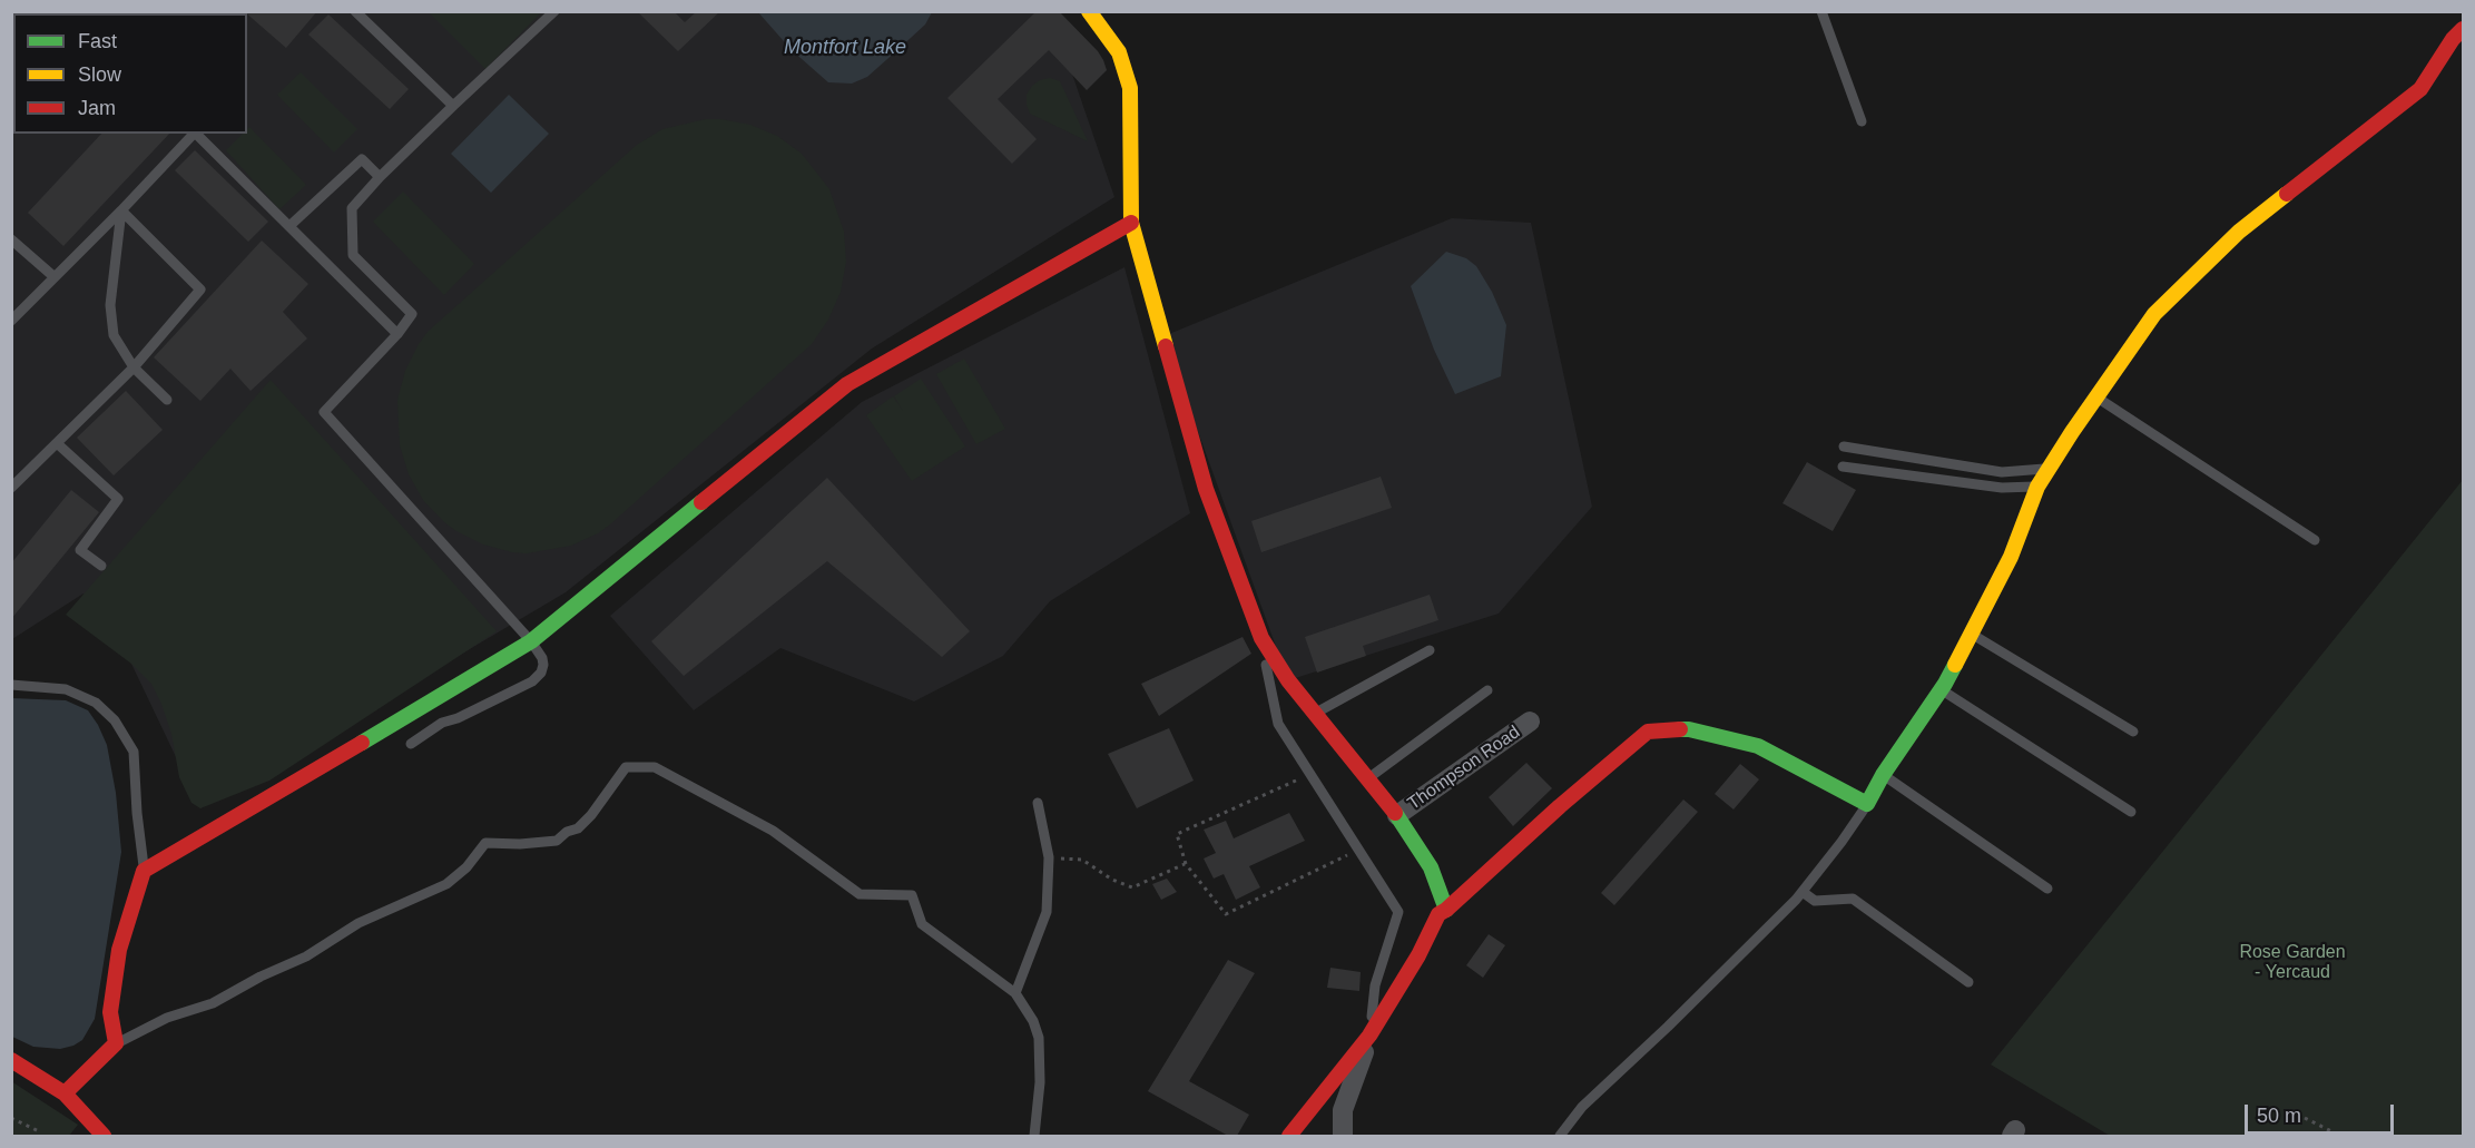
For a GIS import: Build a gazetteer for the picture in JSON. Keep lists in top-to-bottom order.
{
  "streets": {
    "street": ["Thompson Road"]
  },
  "water": ["Montfort Lake"],
  "parks": ["Rose Garden - Yercaud"],
  "legend": ["Fast", "Slow", "Jam"],
  "scale_bar": "50 m"
}
